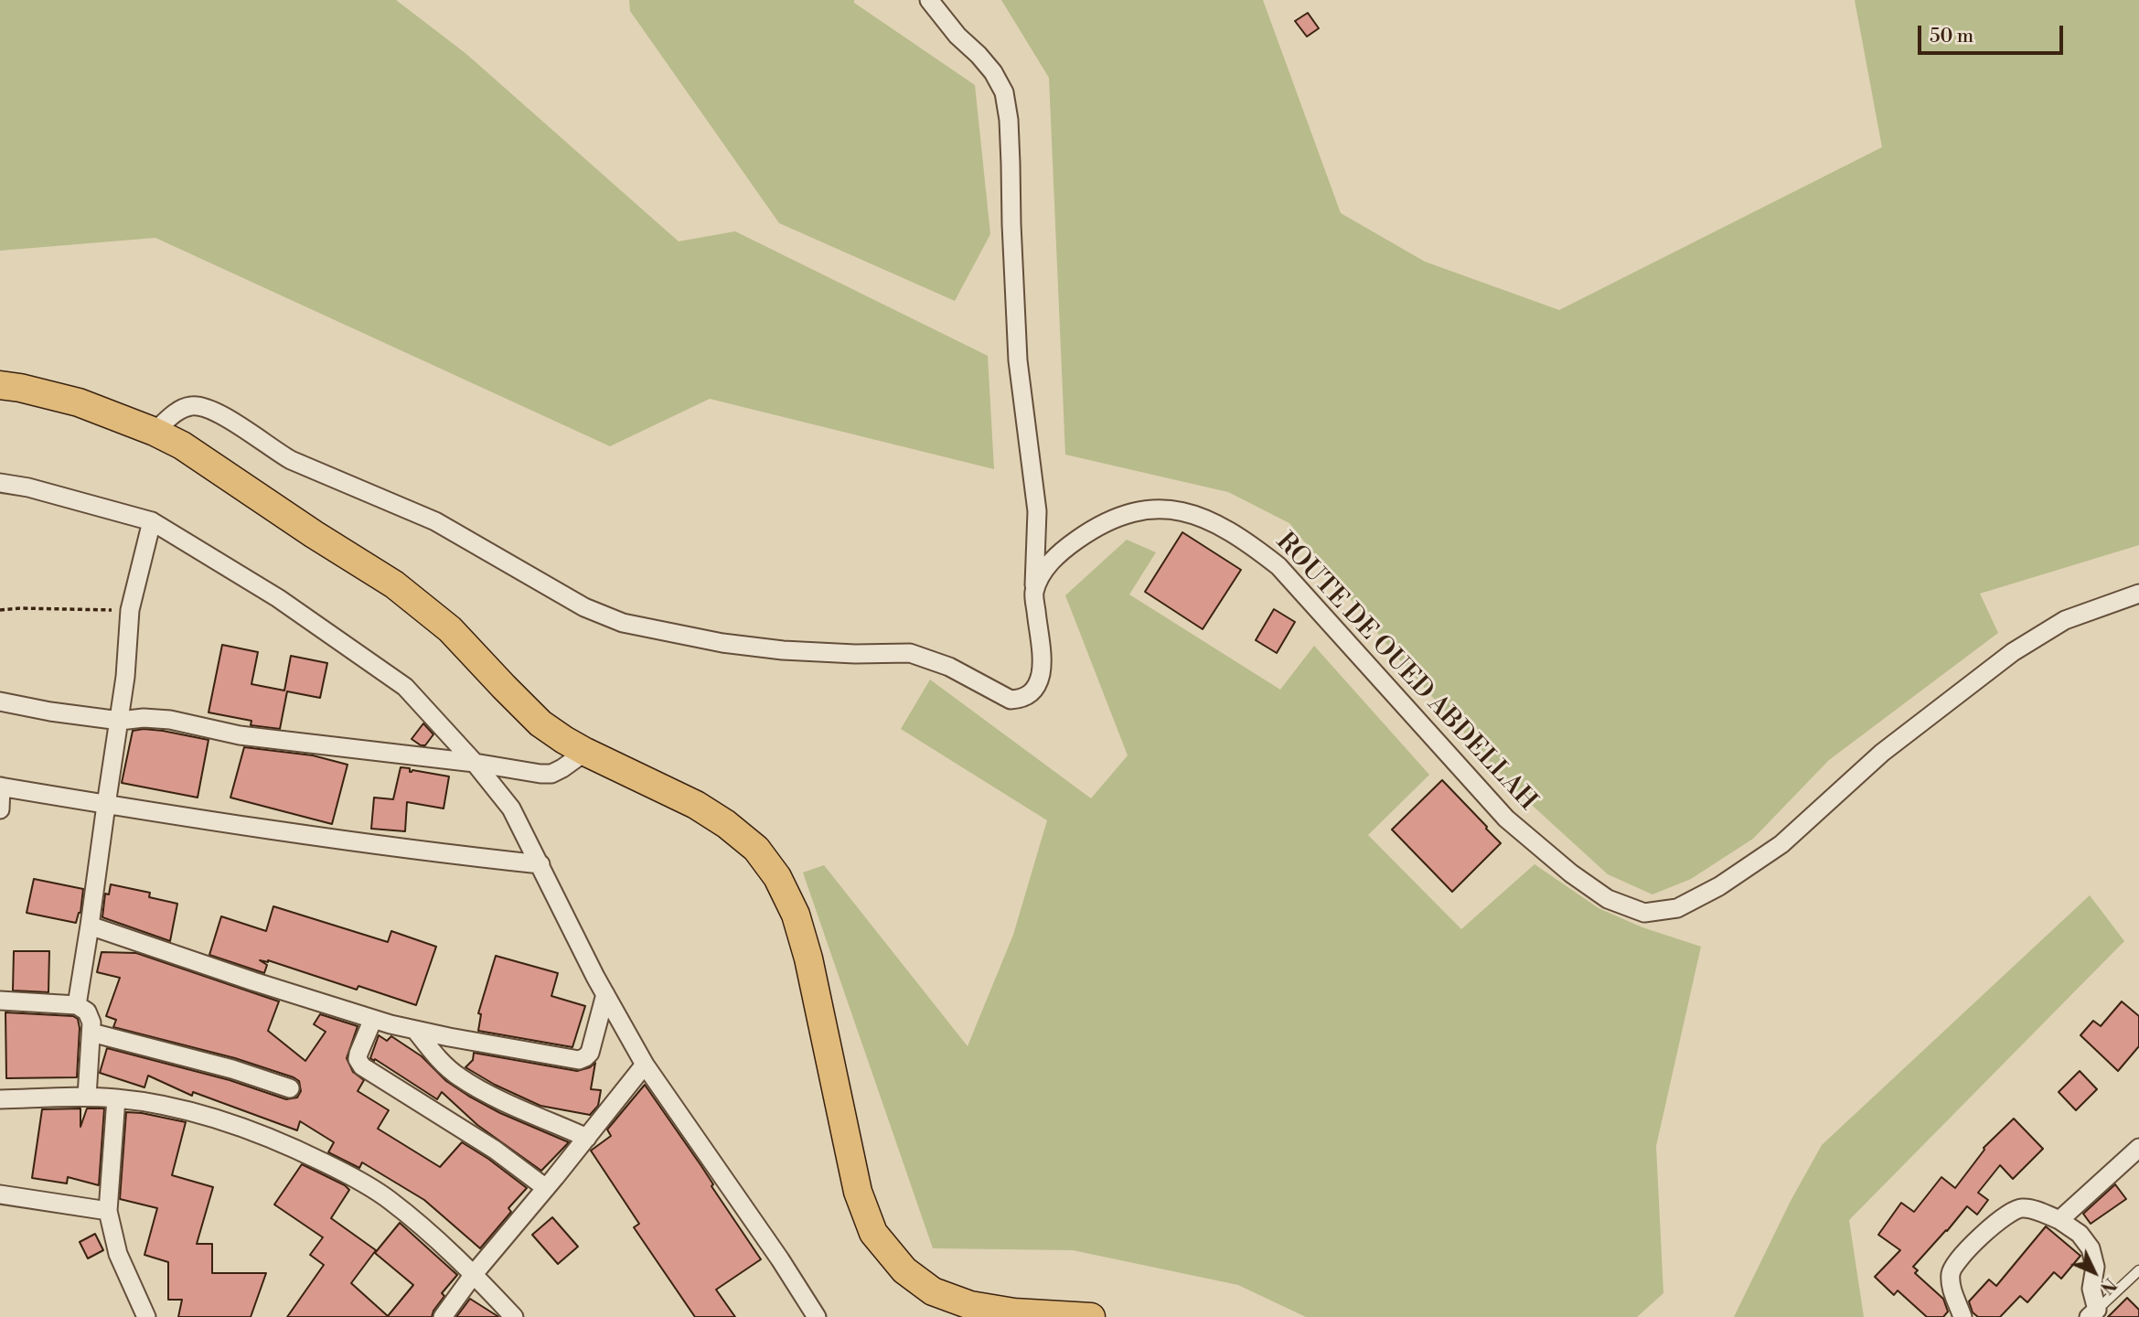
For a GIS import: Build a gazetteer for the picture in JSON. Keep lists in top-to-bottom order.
{
  "streets": {
    "street": ["ROUTE DE OUED ABDELLAH"]
  },
  "scale_bar": "50 m",
  "north": "bottom right"
}
